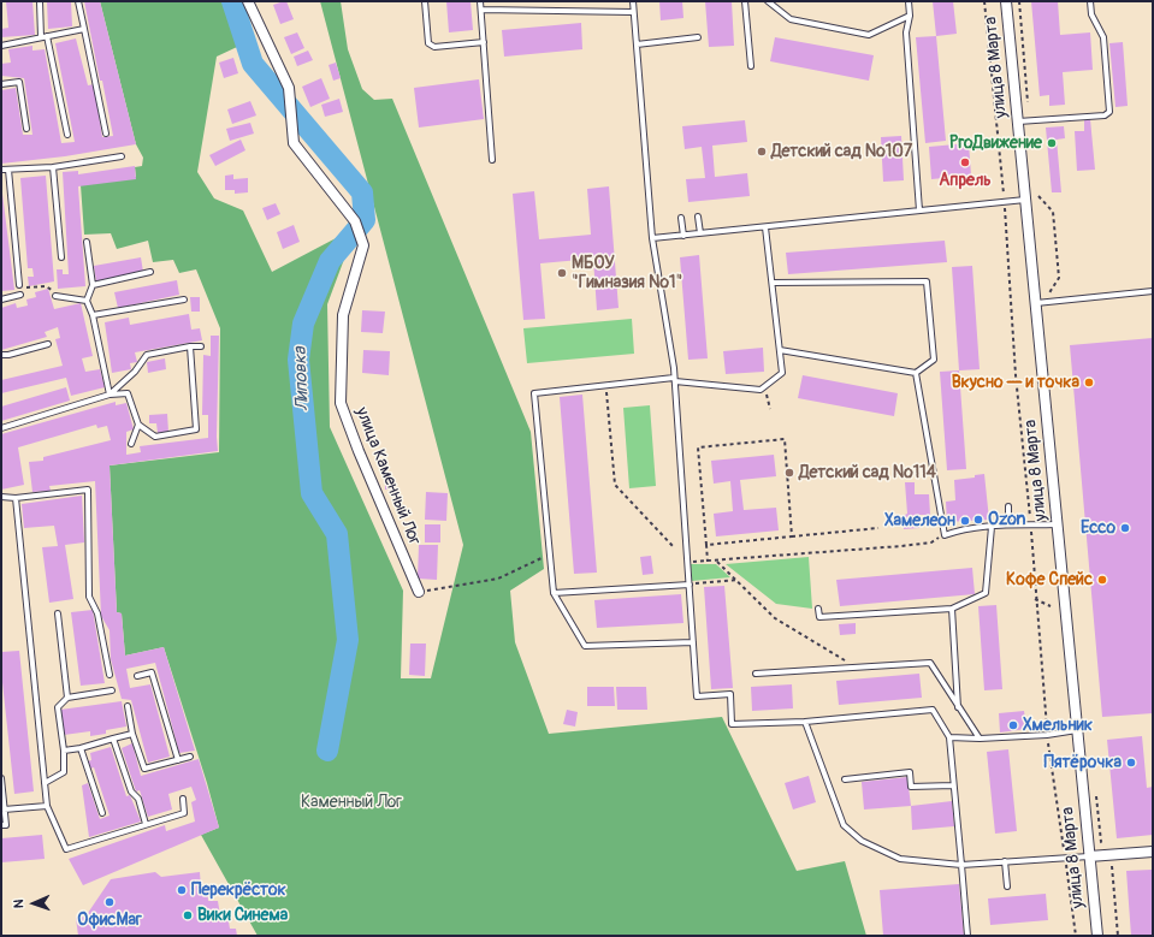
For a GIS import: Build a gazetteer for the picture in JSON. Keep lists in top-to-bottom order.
{
  "streets": {
    "street": ["улица 8 Марта", "улица Каменный Лог"]
  },
  "water": ["Липовка"],
  "parks": ["Каменный Лог"],
  "places": [
    "ProДвижение",
    "Детский сад №107",
    "Апрель",
    "МБОУ \"Гимназия №1\"",
    "Вкусно — и точка",
    "Детский сад №114",
    "Ozon",
    "Хамелеон",
    "Ecco",
    "Кофе Спейс",
    "Хмельник",
    "Пятёрочка",
    "Перекрёсток",
    "ОфисМаг",
    "Вики Синема"
  ],
  "north": "left"
}
